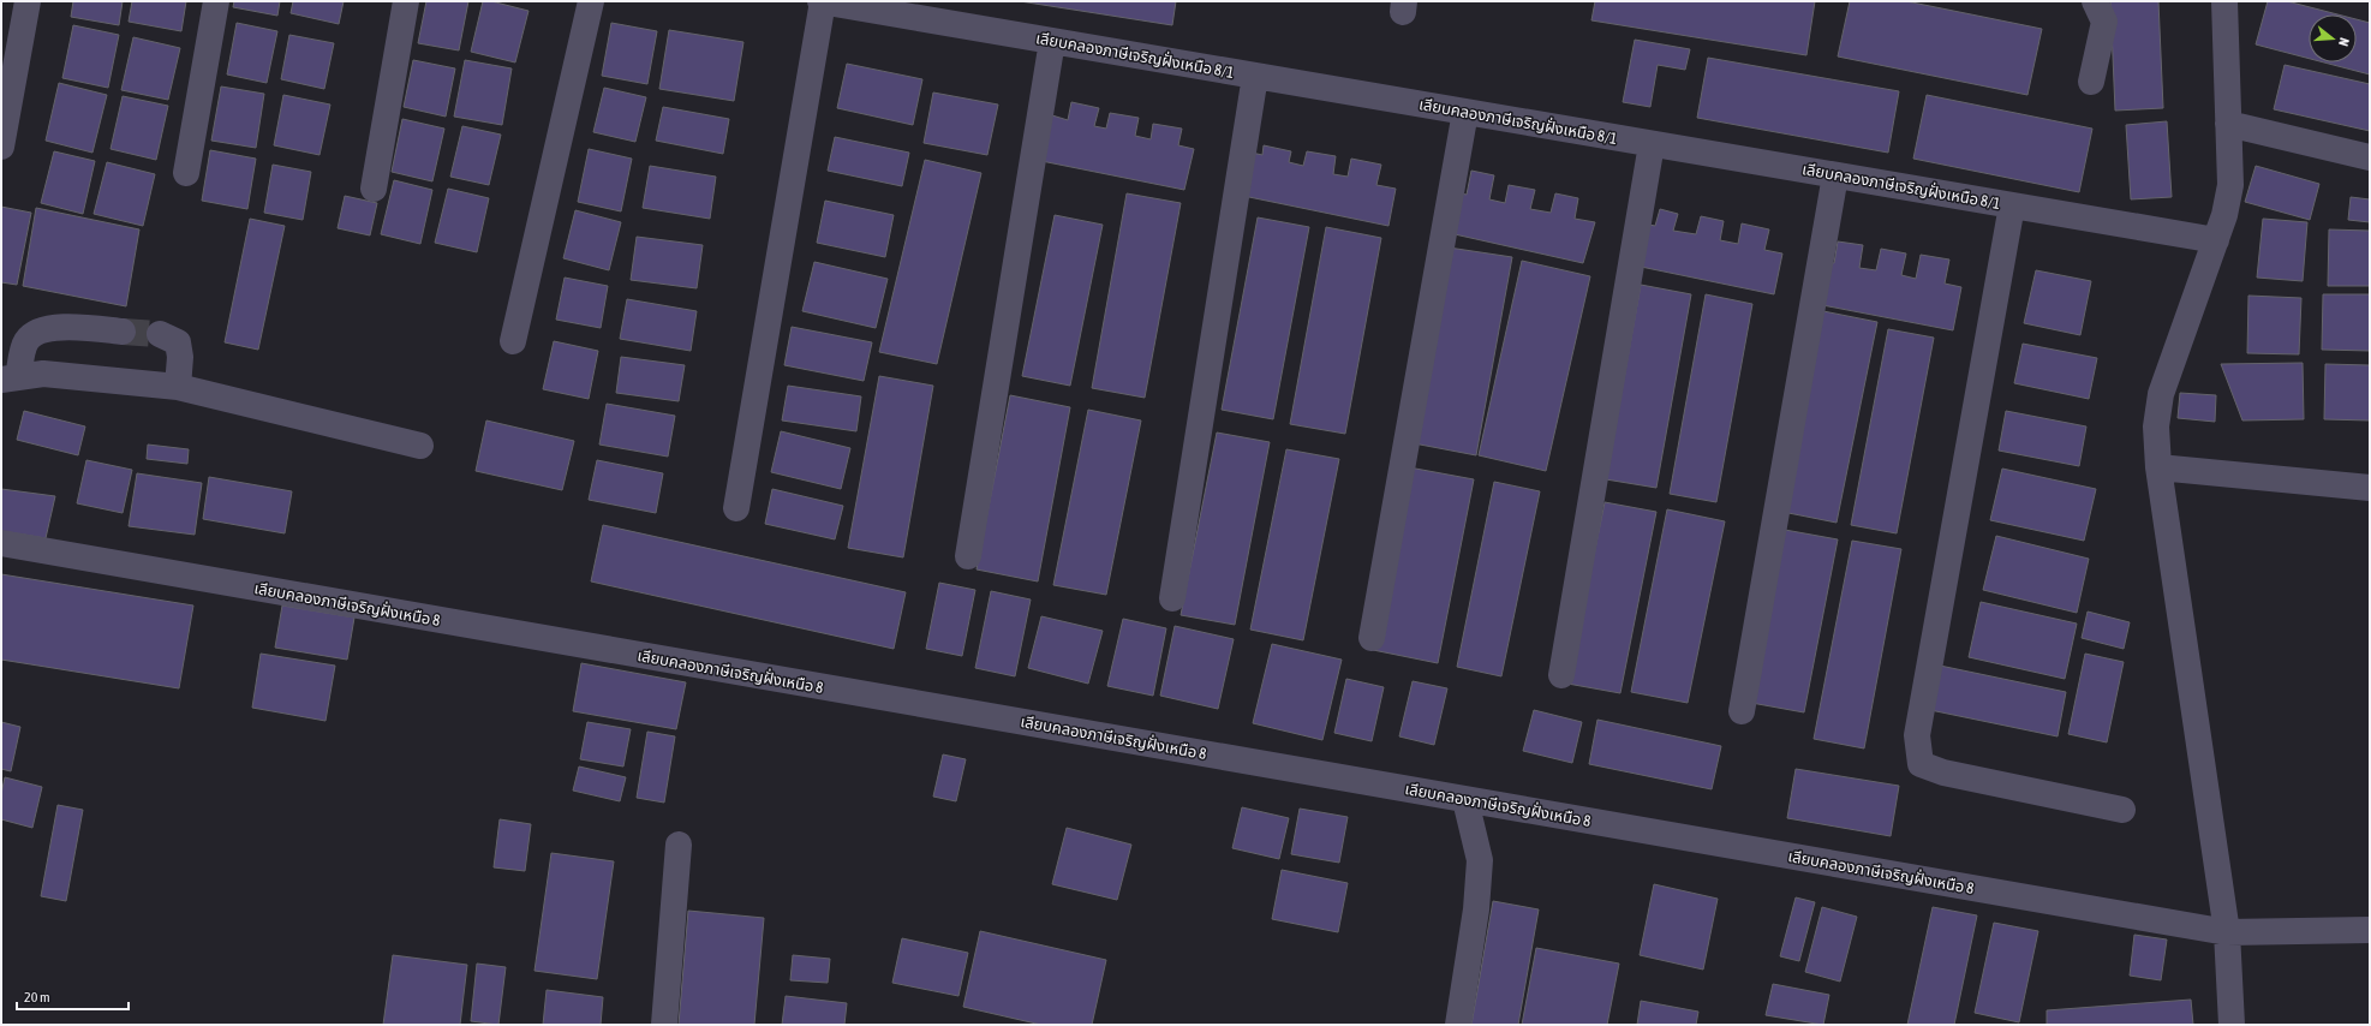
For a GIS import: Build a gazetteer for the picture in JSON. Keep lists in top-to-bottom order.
{
  "streets": {
    "street": ["เลียบคลองภาษีเจริญฝั่งเหนือ 8/1", "เลียบคลองภาษีเจริญฝั่งเหนือ 8"]
  },
  "scale_bar": "20 m",
  "north": "right"
}
